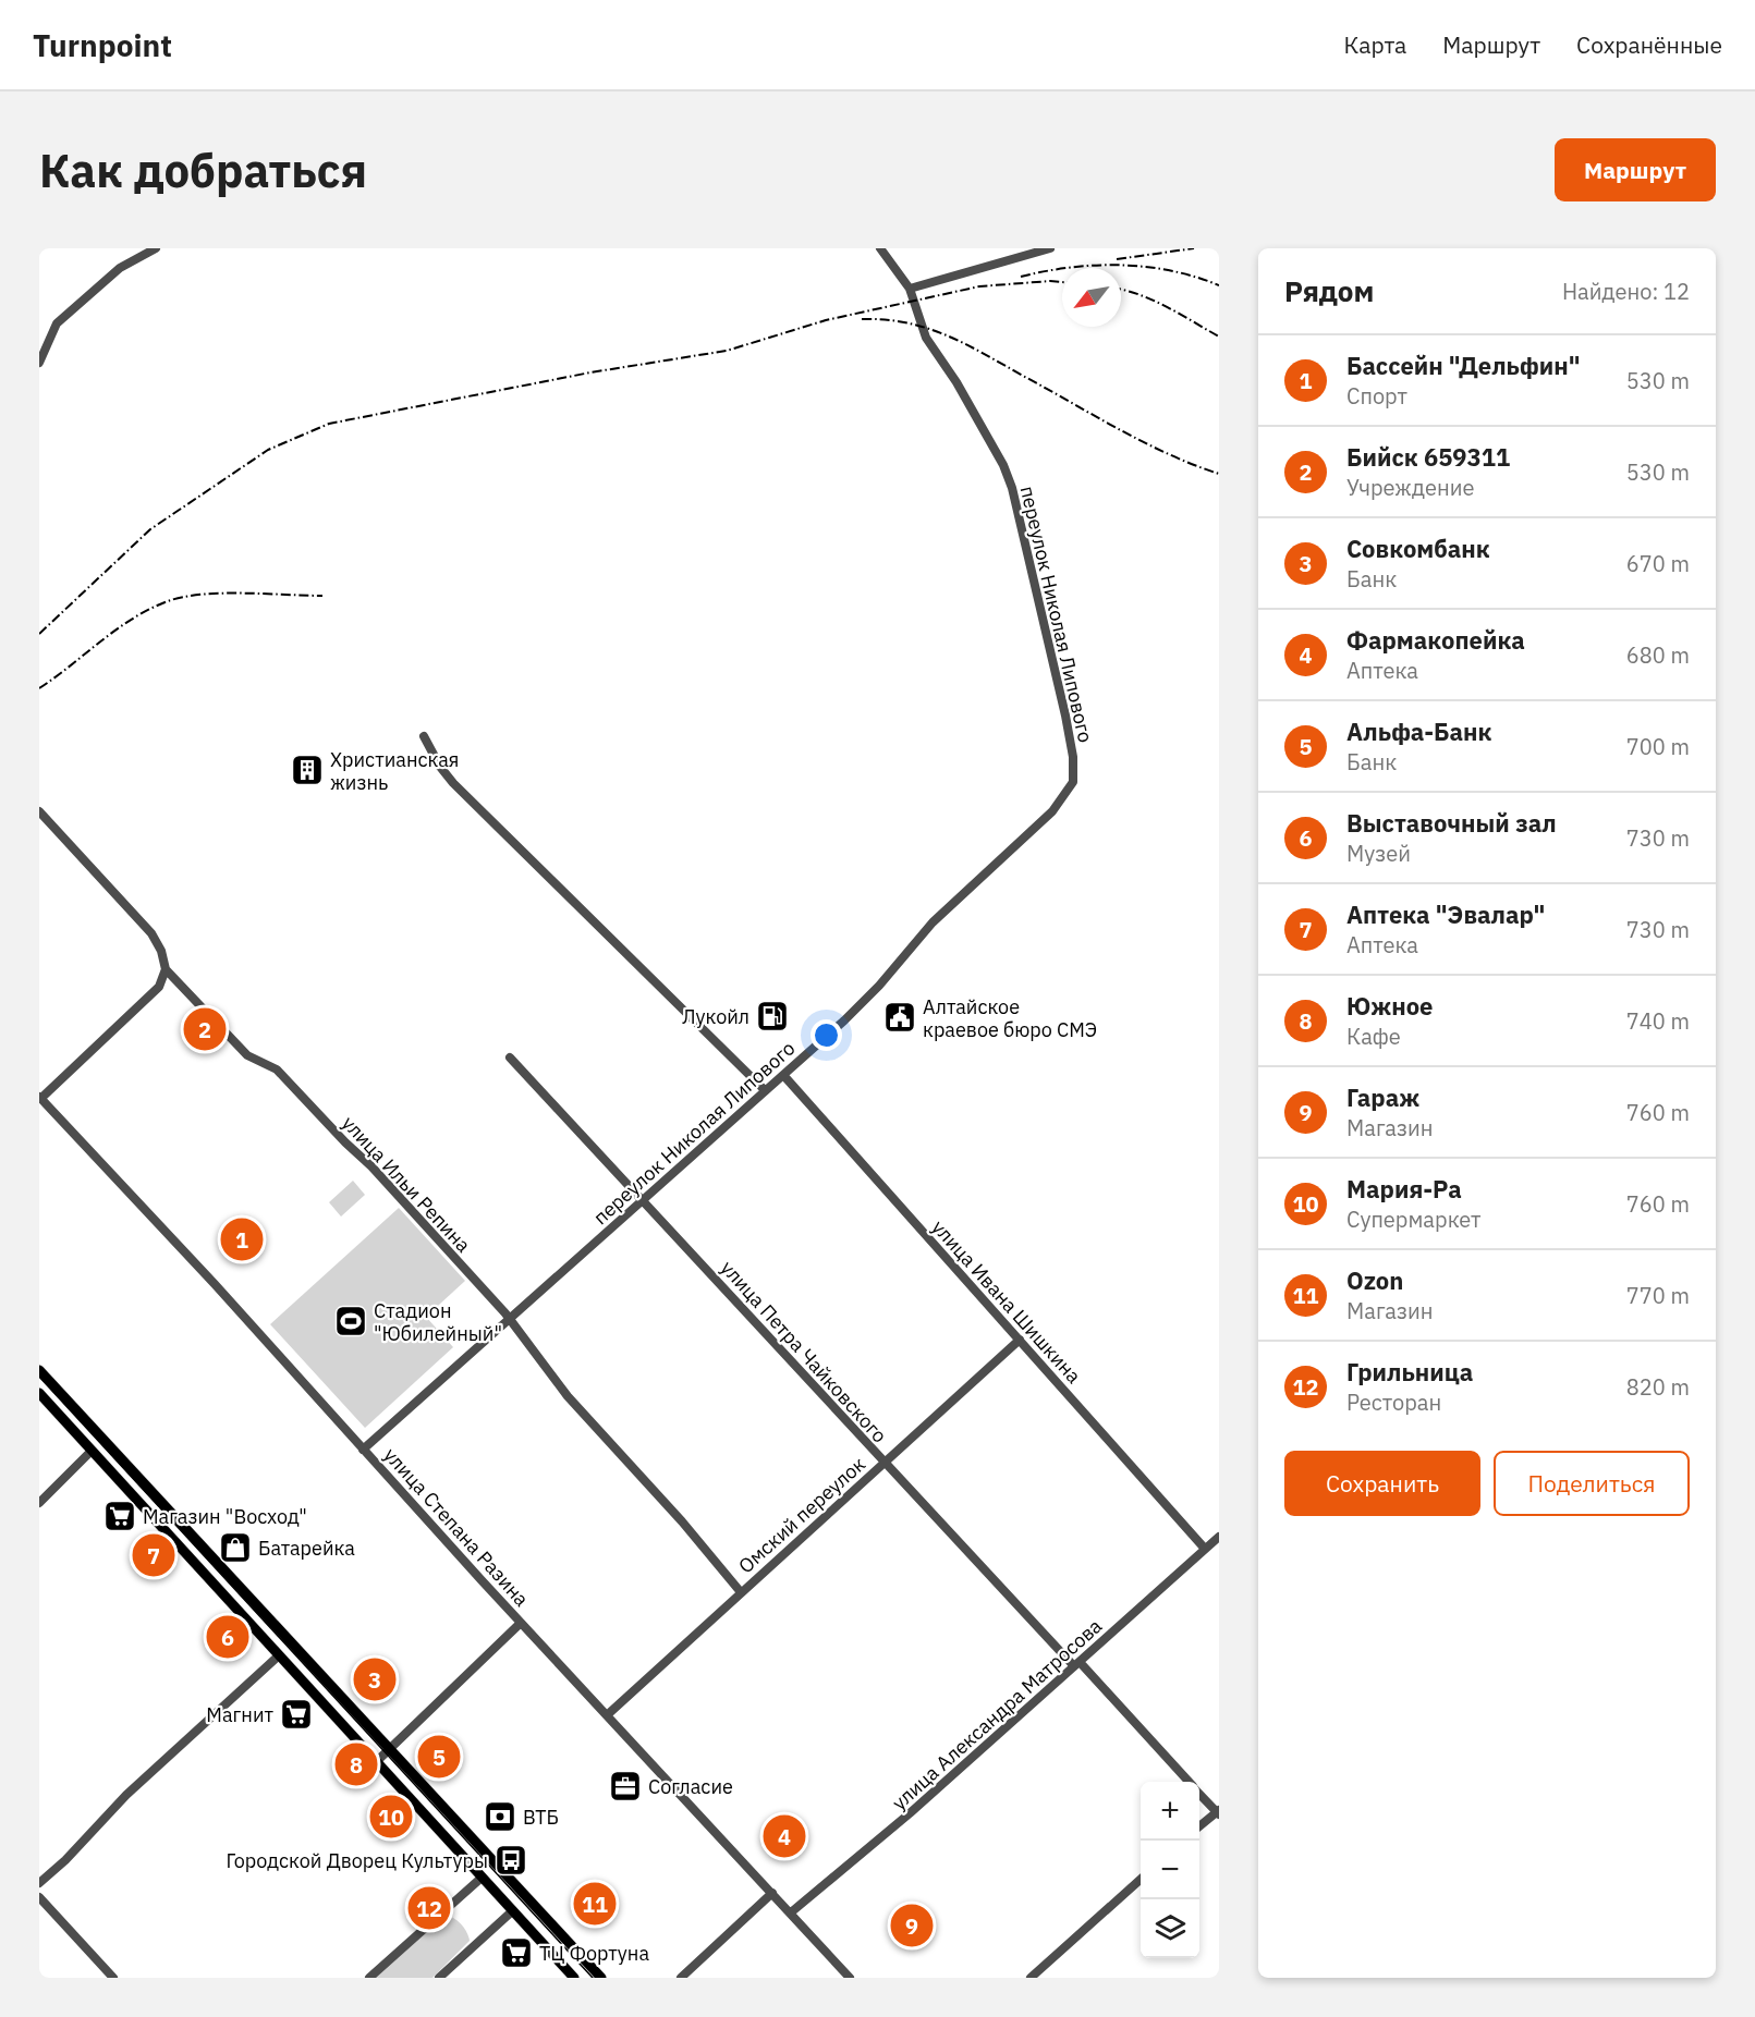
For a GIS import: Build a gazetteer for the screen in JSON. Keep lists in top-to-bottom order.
{
  "streets": {
    "street": [
      "переулок Николая Липового",
      "улица Ильи Репина",
      "улица Ивана Шишкина",
      "улица Петра Чайковского",
      "Омский переулок",
      "улица Степана Разина",
      "улица Александра Матросова"
    ]
  },
  "crossings": [
    ["переулок Николая Липового", "улица Ильи Репина"],
    ["переулок Николая Липового", "улица Ивана Шишкина"],
    ["переулок Николая Липового", "улица Петра Чайковского"],
    ["переулок Николая Липового", "улица Степана Разина"],
    ["улица Ильи Репина", "Омский переулок"],
    ["улица Ивана Шишкина", "Омский переулок"],
    ["улица Ивана Шишкина", "улица Александра Матросова"],
    ["улица Петра Чайковского", "Омский переулок"],
    ["улица Петра Чайковского", "улица Александра Матросова"],
    ["Омский переулок", "улица Степана Разина"],
    ["улица Степана Разина", "улица Александра Матросова"]
  ],
  "places": {
    "building": ["Христианская жизнь"],
    "fuel station": ["Лукойл"],
    "public building": ["Алтайское краевое бюро СМЭ"],
    "sports": ["Стадион \"Юбилейный\""],
    "supermarket": ["Магазин \"Восход\"", "Магнит", "ТЦ Фортуна"],
    "shop": ["Батарейка"],
    "office": ["Согласие"],
    "bank": ["ВТБ"],
    "bus stop": ["Городской Дворец Культуры"]
  },
  "north": "bottom left",
  "page": {
    "header": "Turnpoint",
    "nav": ["Карта", "Маршрут", "Сохранённые"],
    "buttons": [
      "Маршрут",
      ["Сохранить", "Поделиться"]
    ],
    "title": "Как добраться",
    "heading": ["Рядом", "Найдено: 12"],
    "list": [
      {
        "mark": "1",
        "name": "Бассейн \"Дельфин\"",
        "note": "Спорт",
        "value": "530 m"
      },
      {
        "mark": "2",
        "name": "Бийск 659311",
        "note": "Учреждение",
        "value": "530 m"
      },
      {
        "mark": "3",
        "name": "Совкомбанк",
        "note": "Банк",
        "value": "670 m"
      },
      {
        "mark": "4",
        "name": "Фармакопейка",
        "note": "Аптека",
        "value": "680 m"
      },
      {
        "mark": "5",
        "name": "Альфа-Банк",
        "note": "Банк",
        "value": "700 m"
      },
      {
        "mark": "6",
        "name": "Выставочный зал",
        "note": "Музей",
        "value": "730 m"
      },
      {
        "mark": "7",
        "name": "Аптека \"Эвалар\"",
        "note": "Аптека",
        "value": "730 m"
      },
      {
        "mark": "8",
        "name": "Южное",
        "note": "Кафе",
        "value": "740 m"
      },
      {
        "mark": "9",
        "name": "Гараж",
        "note": "Магазин",
        "value": "760 m"
      },
      {
        "mark": "10",
        "name": "Мария-Ра",
        "note": "Супермаркет",
        "value": "760 m"
      },
      {
        "mark": "11",
        "name": "Ozon",
        "note": "Магазин",
        "value": "770 m"
      },
      {
        "mark": "12",
        "name": "Грильница",
        "note": "Ресторан",
        "value": "820 m"
      }
    ],
    "pins": [
      "2",
      "1",
      "7",
      "6",
      "3",
      "5",
      "8",
      "10",
      "4",
      "11",
      "12",
      "9"
    ],
    "map_buttons": ["+", "−"]
  }
}
